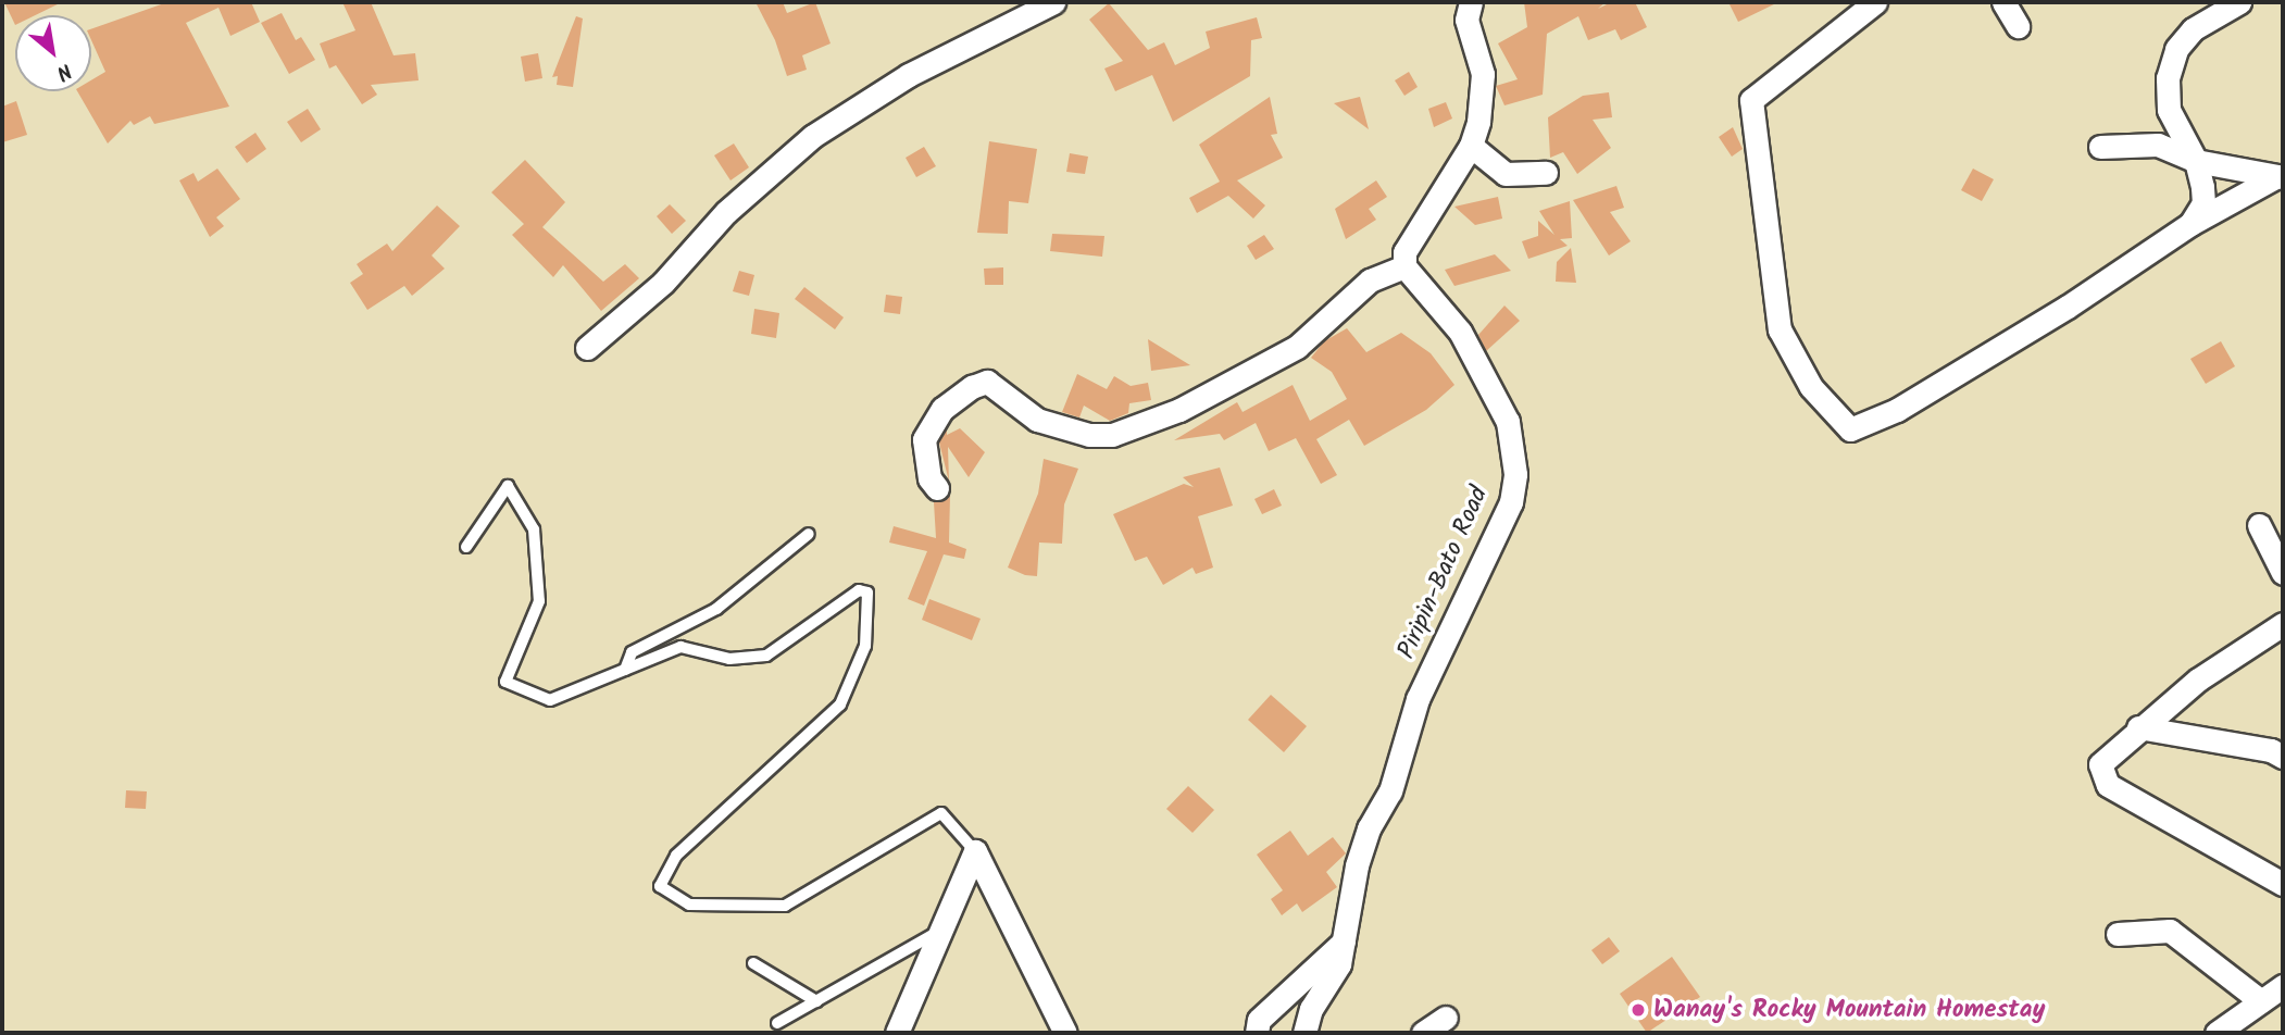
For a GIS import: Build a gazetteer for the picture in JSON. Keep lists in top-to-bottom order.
{
  "streets": {
    "street": ["Piripin-Bato Road"]
  },
  "places": ["Wanay's Rocky Mountain Homestay"],
  "north": "bottom right"
}
